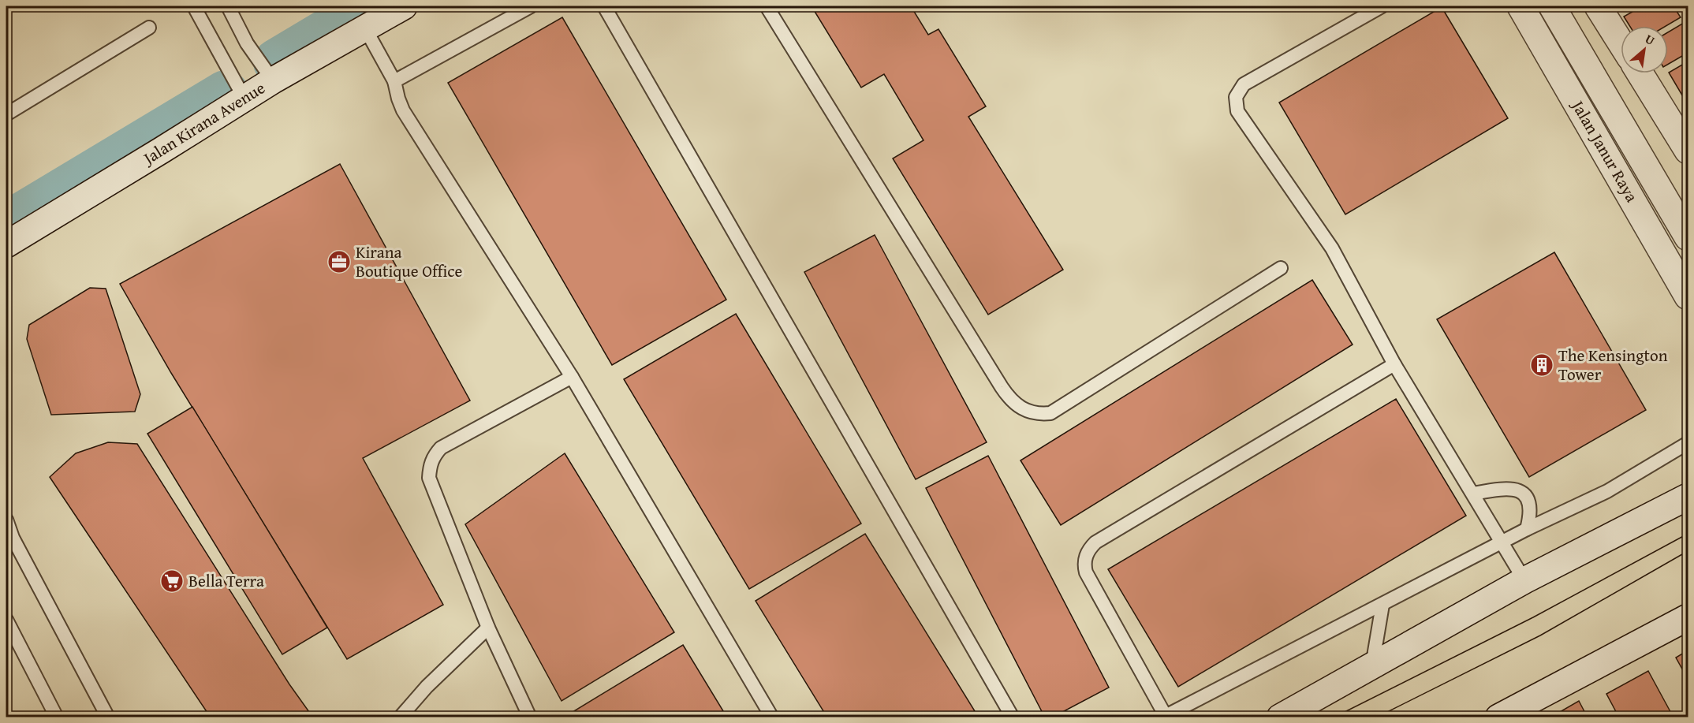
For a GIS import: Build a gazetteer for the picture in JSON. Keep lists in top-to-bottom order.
{
  "streets": {
    "street": ["Jalan Kirana Avenue", "Jalan Janur Raya"]
  },
  "places": {
    "office": ["Kirana Boutique Office"],
    "building": ["The Kensington Tower"],
    "supermarket": ["Bella Terra"]
  },
  "north": "top right"
}
